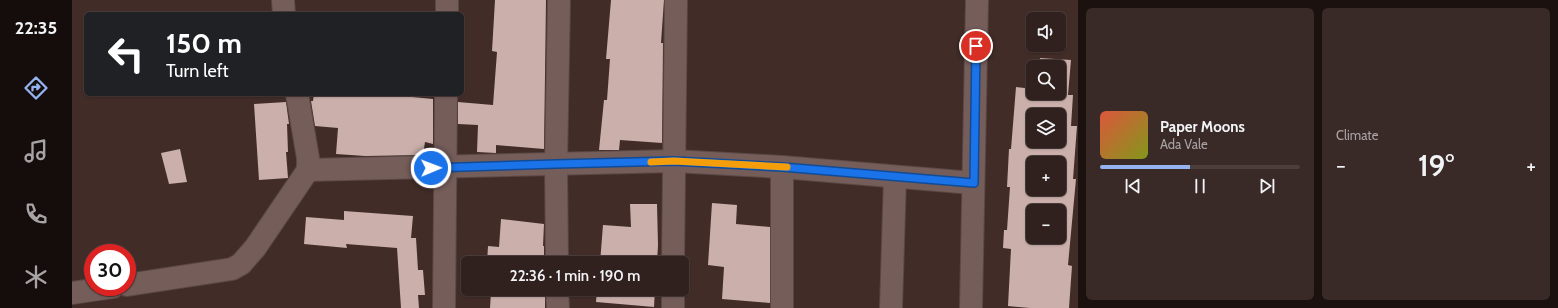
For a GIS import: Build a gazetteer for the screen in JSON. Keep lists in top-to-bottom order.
{
  "page": {
    "tabs": "22:35",
    "tile": "Climate",
    "map_buttons": ["+", "−"],
    "turn": ["150 m", "Turn left"],
    "song": ["Paper Moons", "Ada Vale"],
    "heat": ["−", "19°", "+"],
    "limit": "30",
    "trip": "22:36 · 1 min · 190 m"
  }
}
